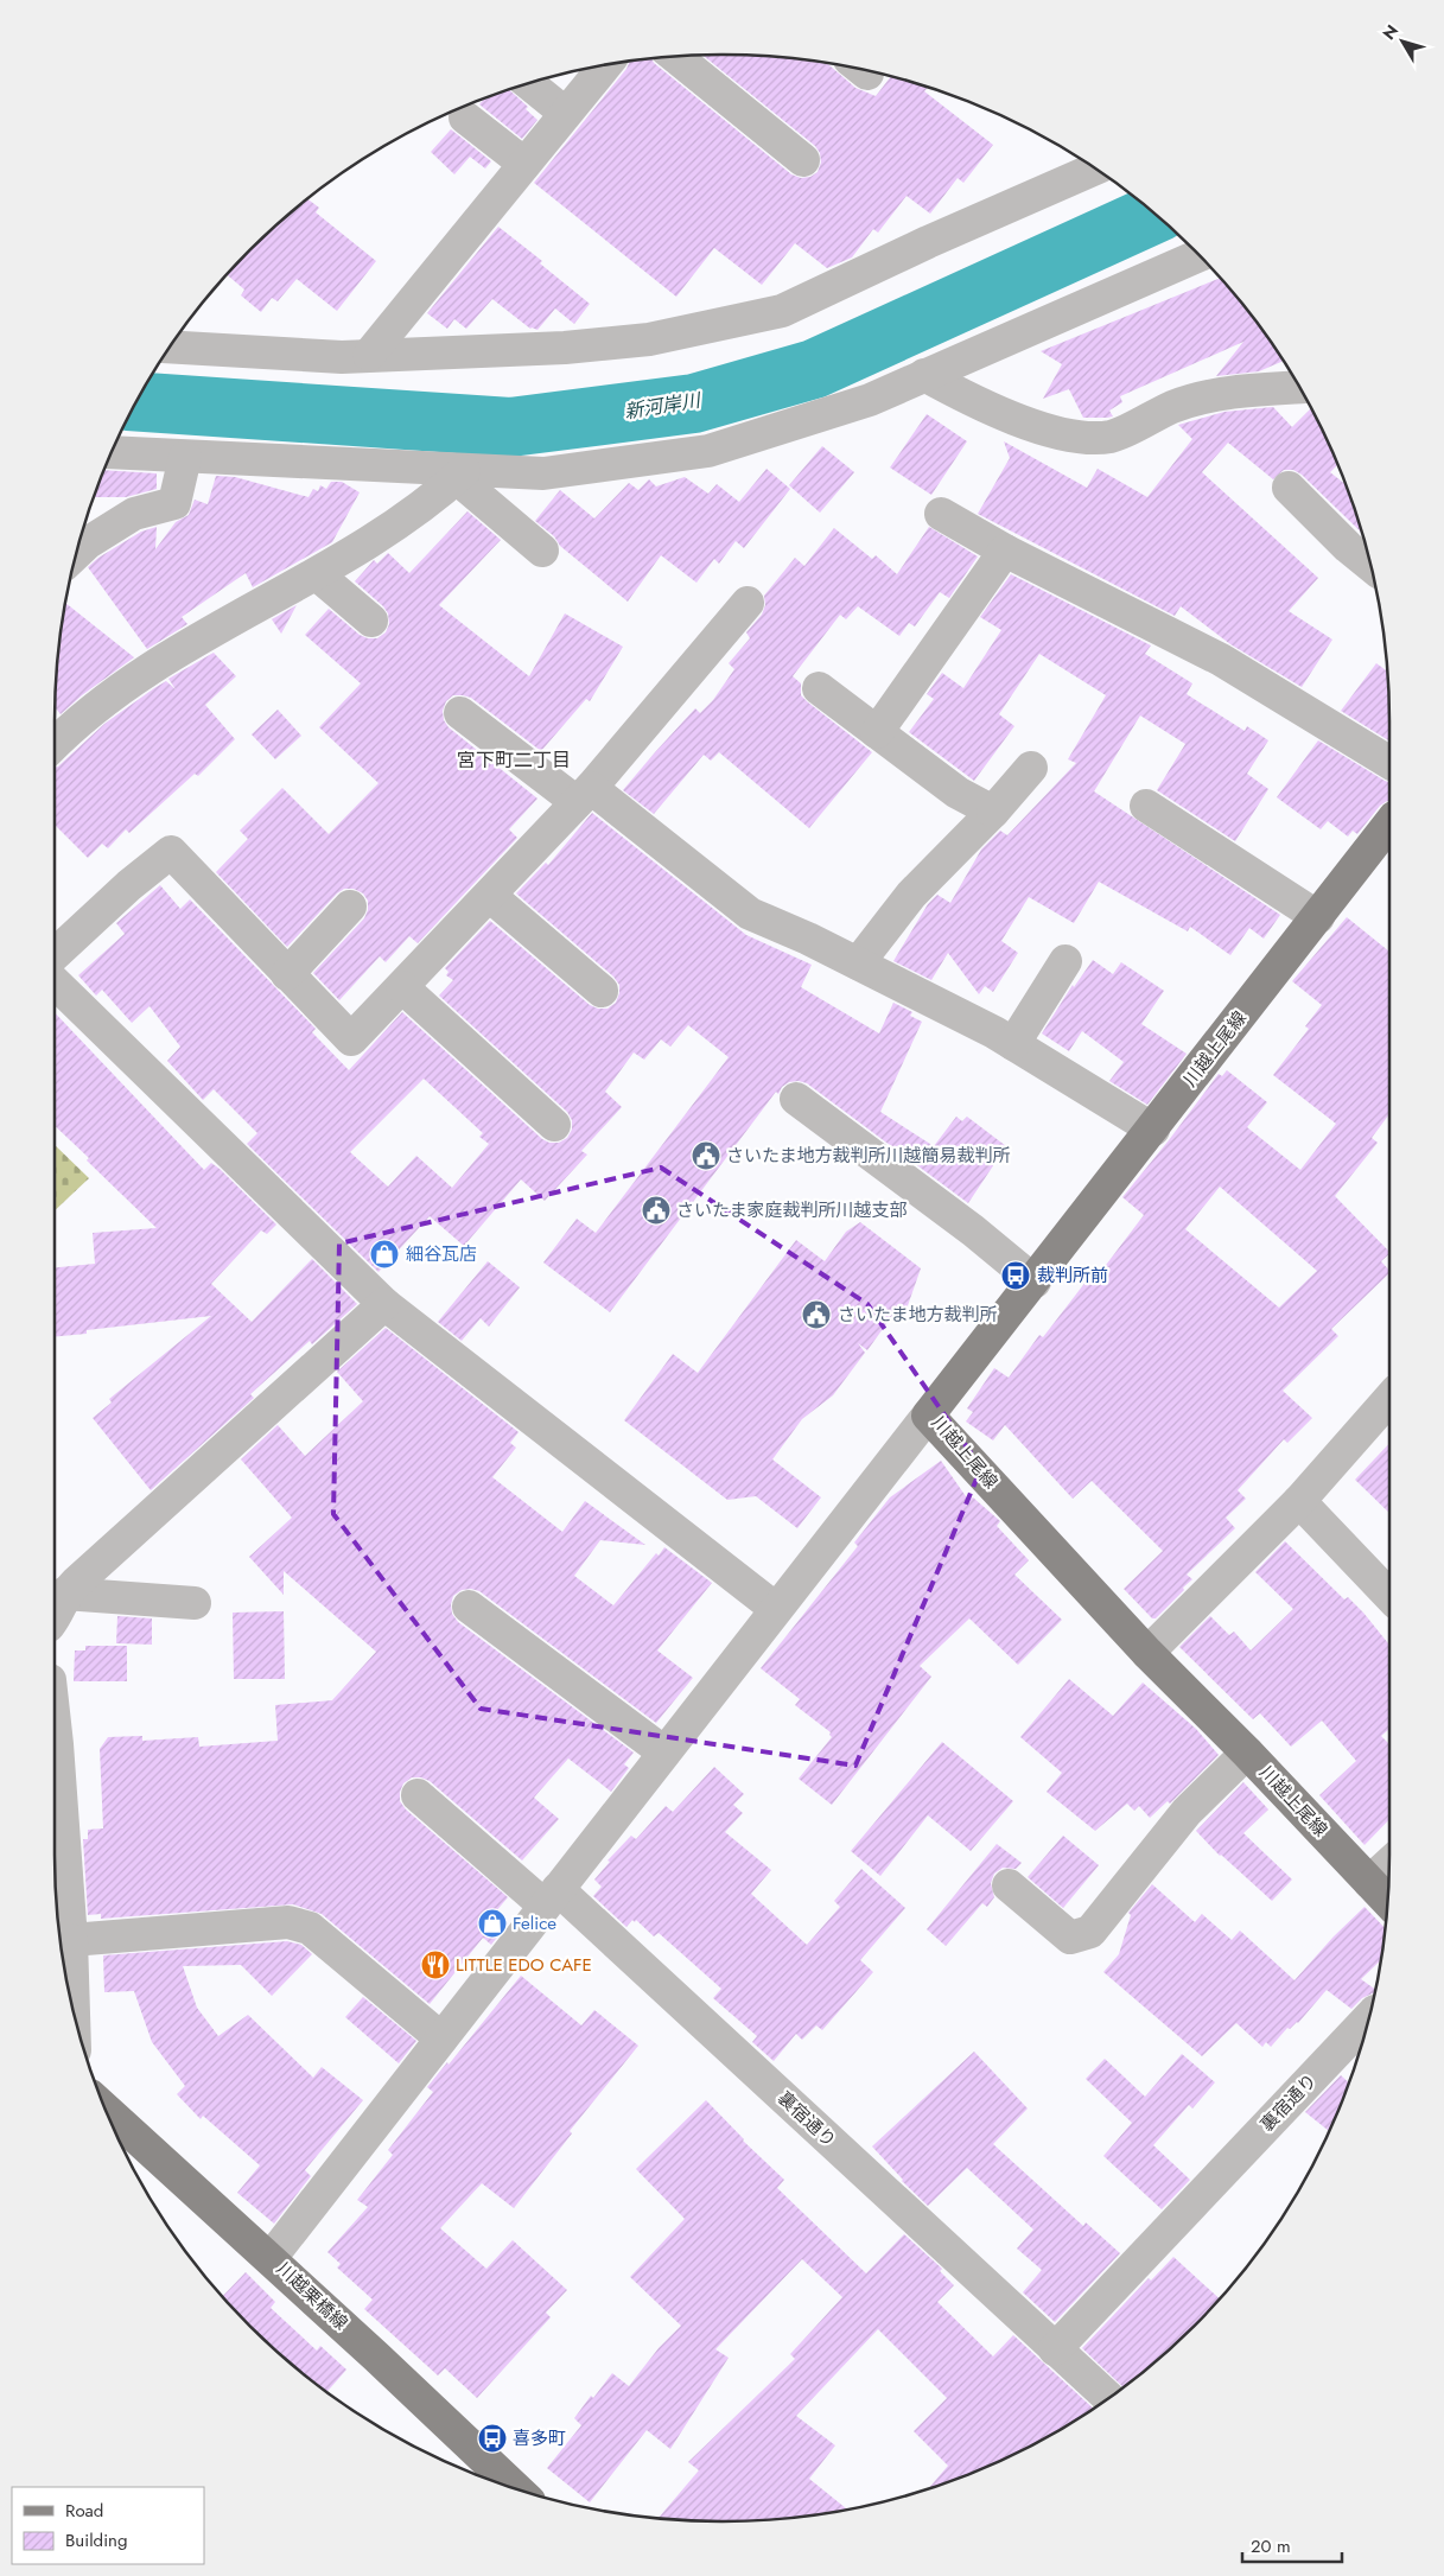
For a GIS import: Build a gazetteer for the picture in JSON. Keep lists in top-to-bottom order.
{
  "streets": {
    "main road": ["川越上尾線", "川越栗橋線"],
    "street": ["裏宿通り"]
  },
  "districts": ["宮下町二丁目"],
  "water": ["新河岸川"],
  "places": {
    "public building": ["さいたま地方裁判所川越簡易裁判所", "さいたま家庭裁判所川越支部", "さいたま地方裁判所"],
    "shop": ["細谷瓦店", "Felice"],
    "bus stop": ["裁判所前", "喜多町"],
    "restaurant": ["LITTLE EDO CAFE"]
  },
  "legend": ["Road", "Building"],
  "scale_bar": "20 m",
  "north": "top left"
}
